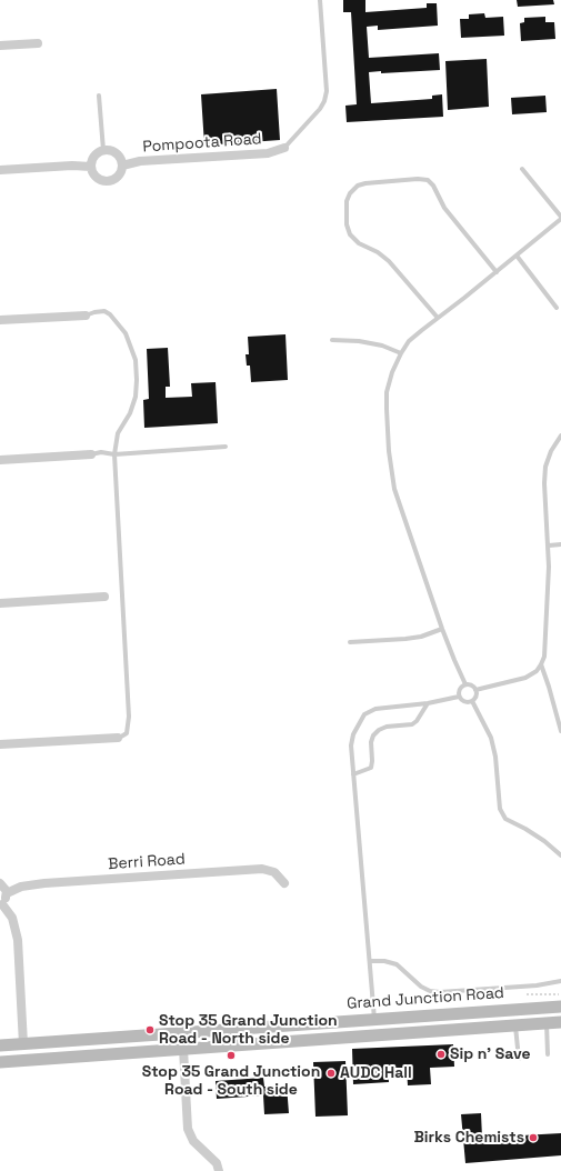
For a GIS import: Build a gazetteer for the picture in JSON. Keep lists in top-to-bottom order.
{
  "streets": {
    "main road": ["Grand Junction Road"],
    "street": ["Pompoota Road", "Berri Road"]
  },
  "places": [
    "Stop 35 Grand Junction Road - North side",
    "Sip n' Save",
    "Stop 35 Grand Junction Road - South side",
    "AUDC Hall",
    "Birks Chemists"
  ]
}
